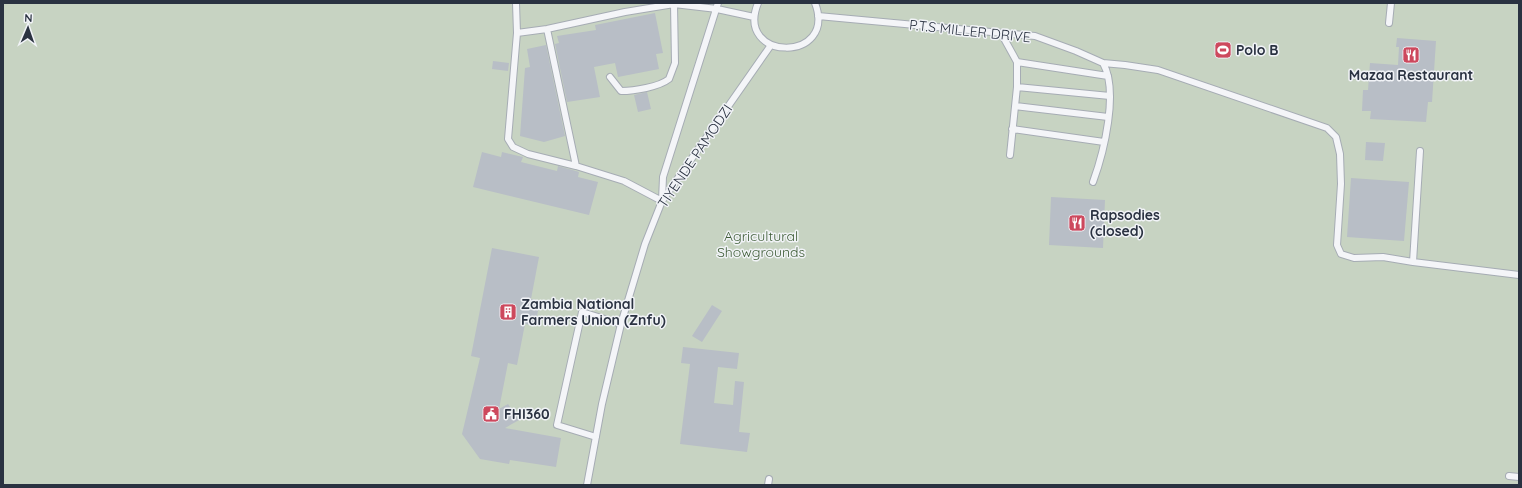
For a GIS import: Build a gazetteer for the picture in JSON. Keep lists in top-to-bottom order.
{
  "streets": {
    "lane": ["P.T.S MILLER DRIVE", "TIYENDE PAMODZI"]
  },
  "parks": ["Agricultural Showgrounds"],
  "places": {
    "sports": ["Polo B"],
    "restaurant": ["Mazaa Restaurant", "Rapsodies (closed)"],
    "building": ["Zambia National Farmers Union (Znfu)"],
    "public building": ["FHI360"]
  },
  "north": "top"
}
